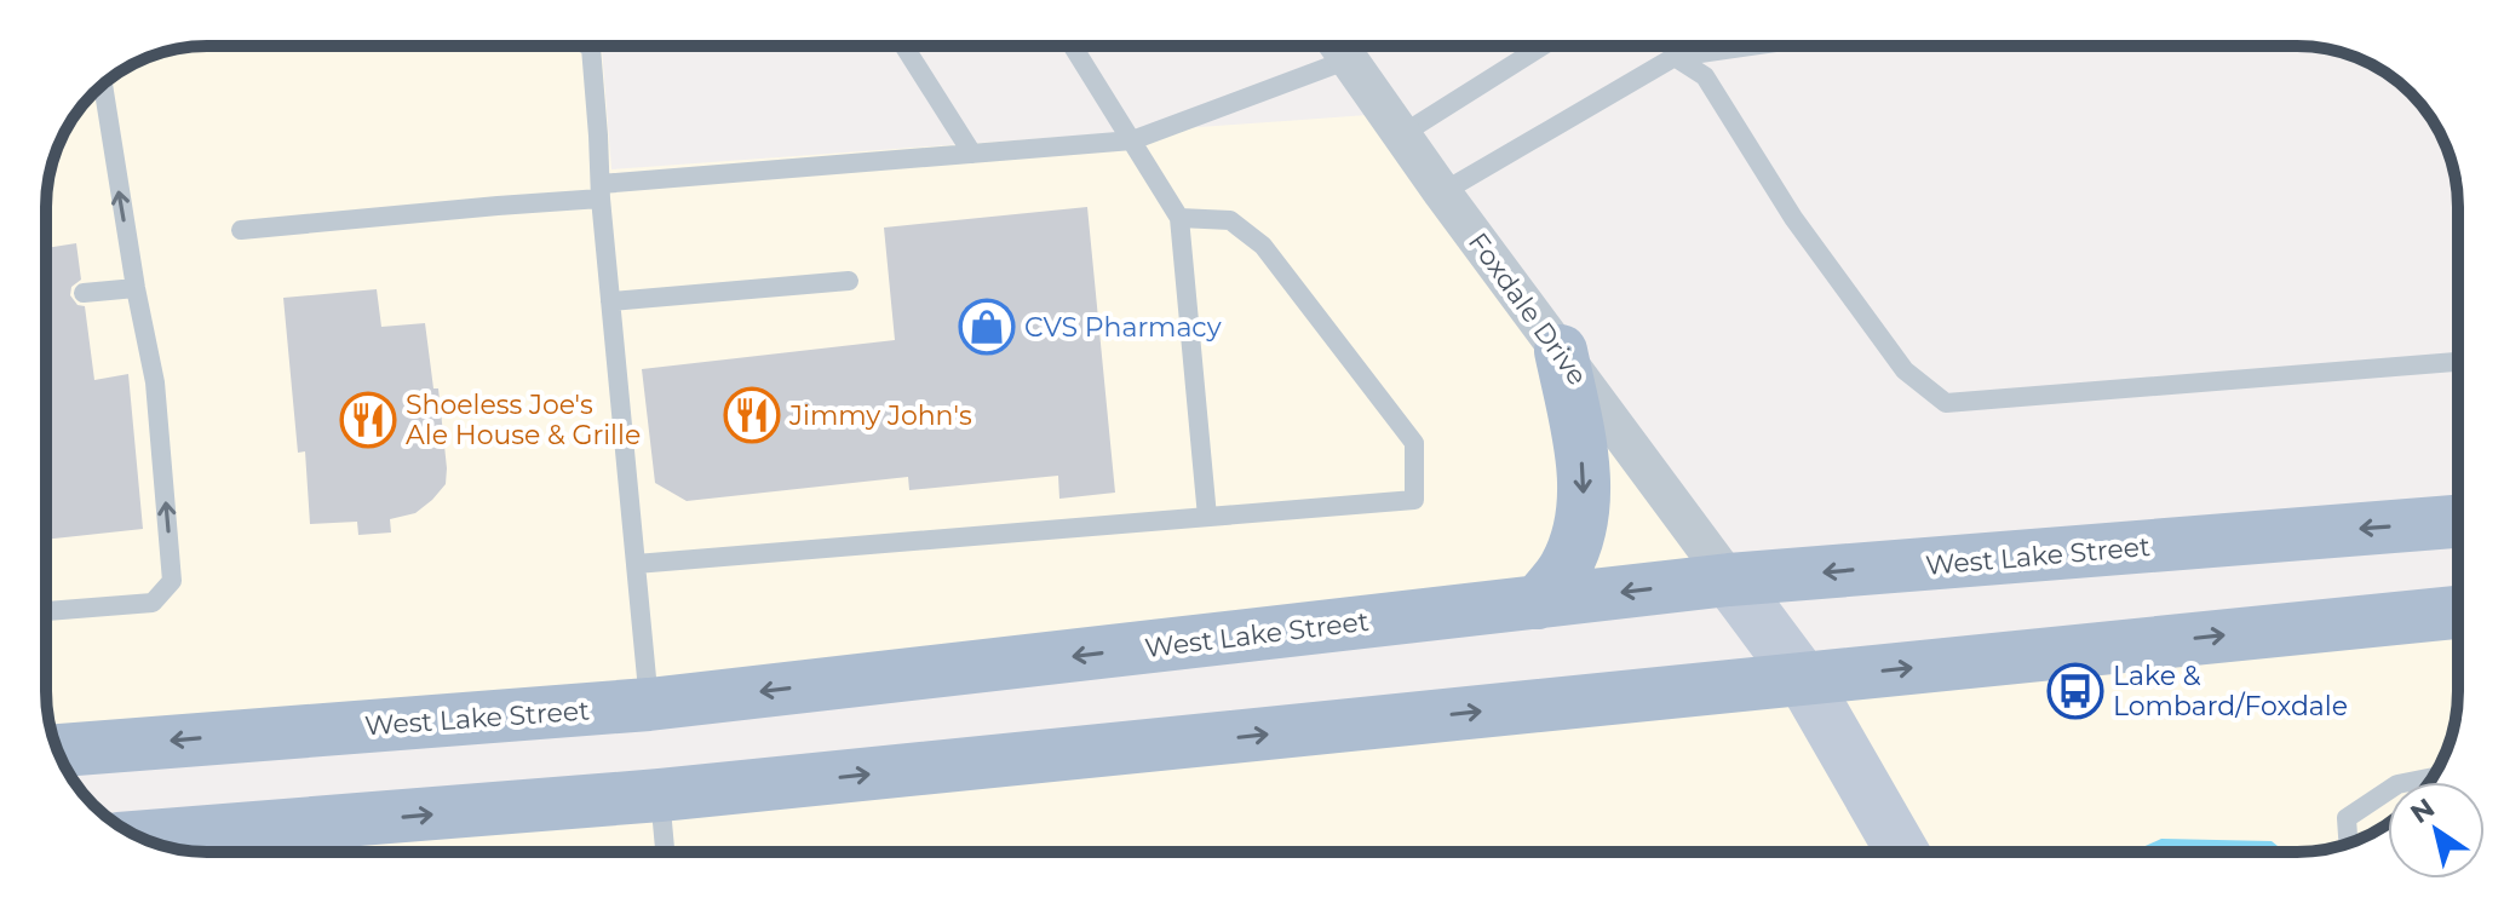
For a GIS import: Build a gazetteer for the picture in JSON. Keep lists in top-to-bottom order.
{
  "streets": {
    "main road": ["West Lake Street"],
    "street": ["Foxdale Drive"]
  },
  "crossings": [
    ["Foxdale Drive", "West Lake Street"]
  ],
  "places": {
    "shop": ["CVS Pharmacy"],
    "restaurant": ["Jimmy John's", "Shoeless Joe's Ale House & Grille"],
    "bus stop": ["Lake & Lombard/Foxdale"]
  },
  "north": "top left"
}
